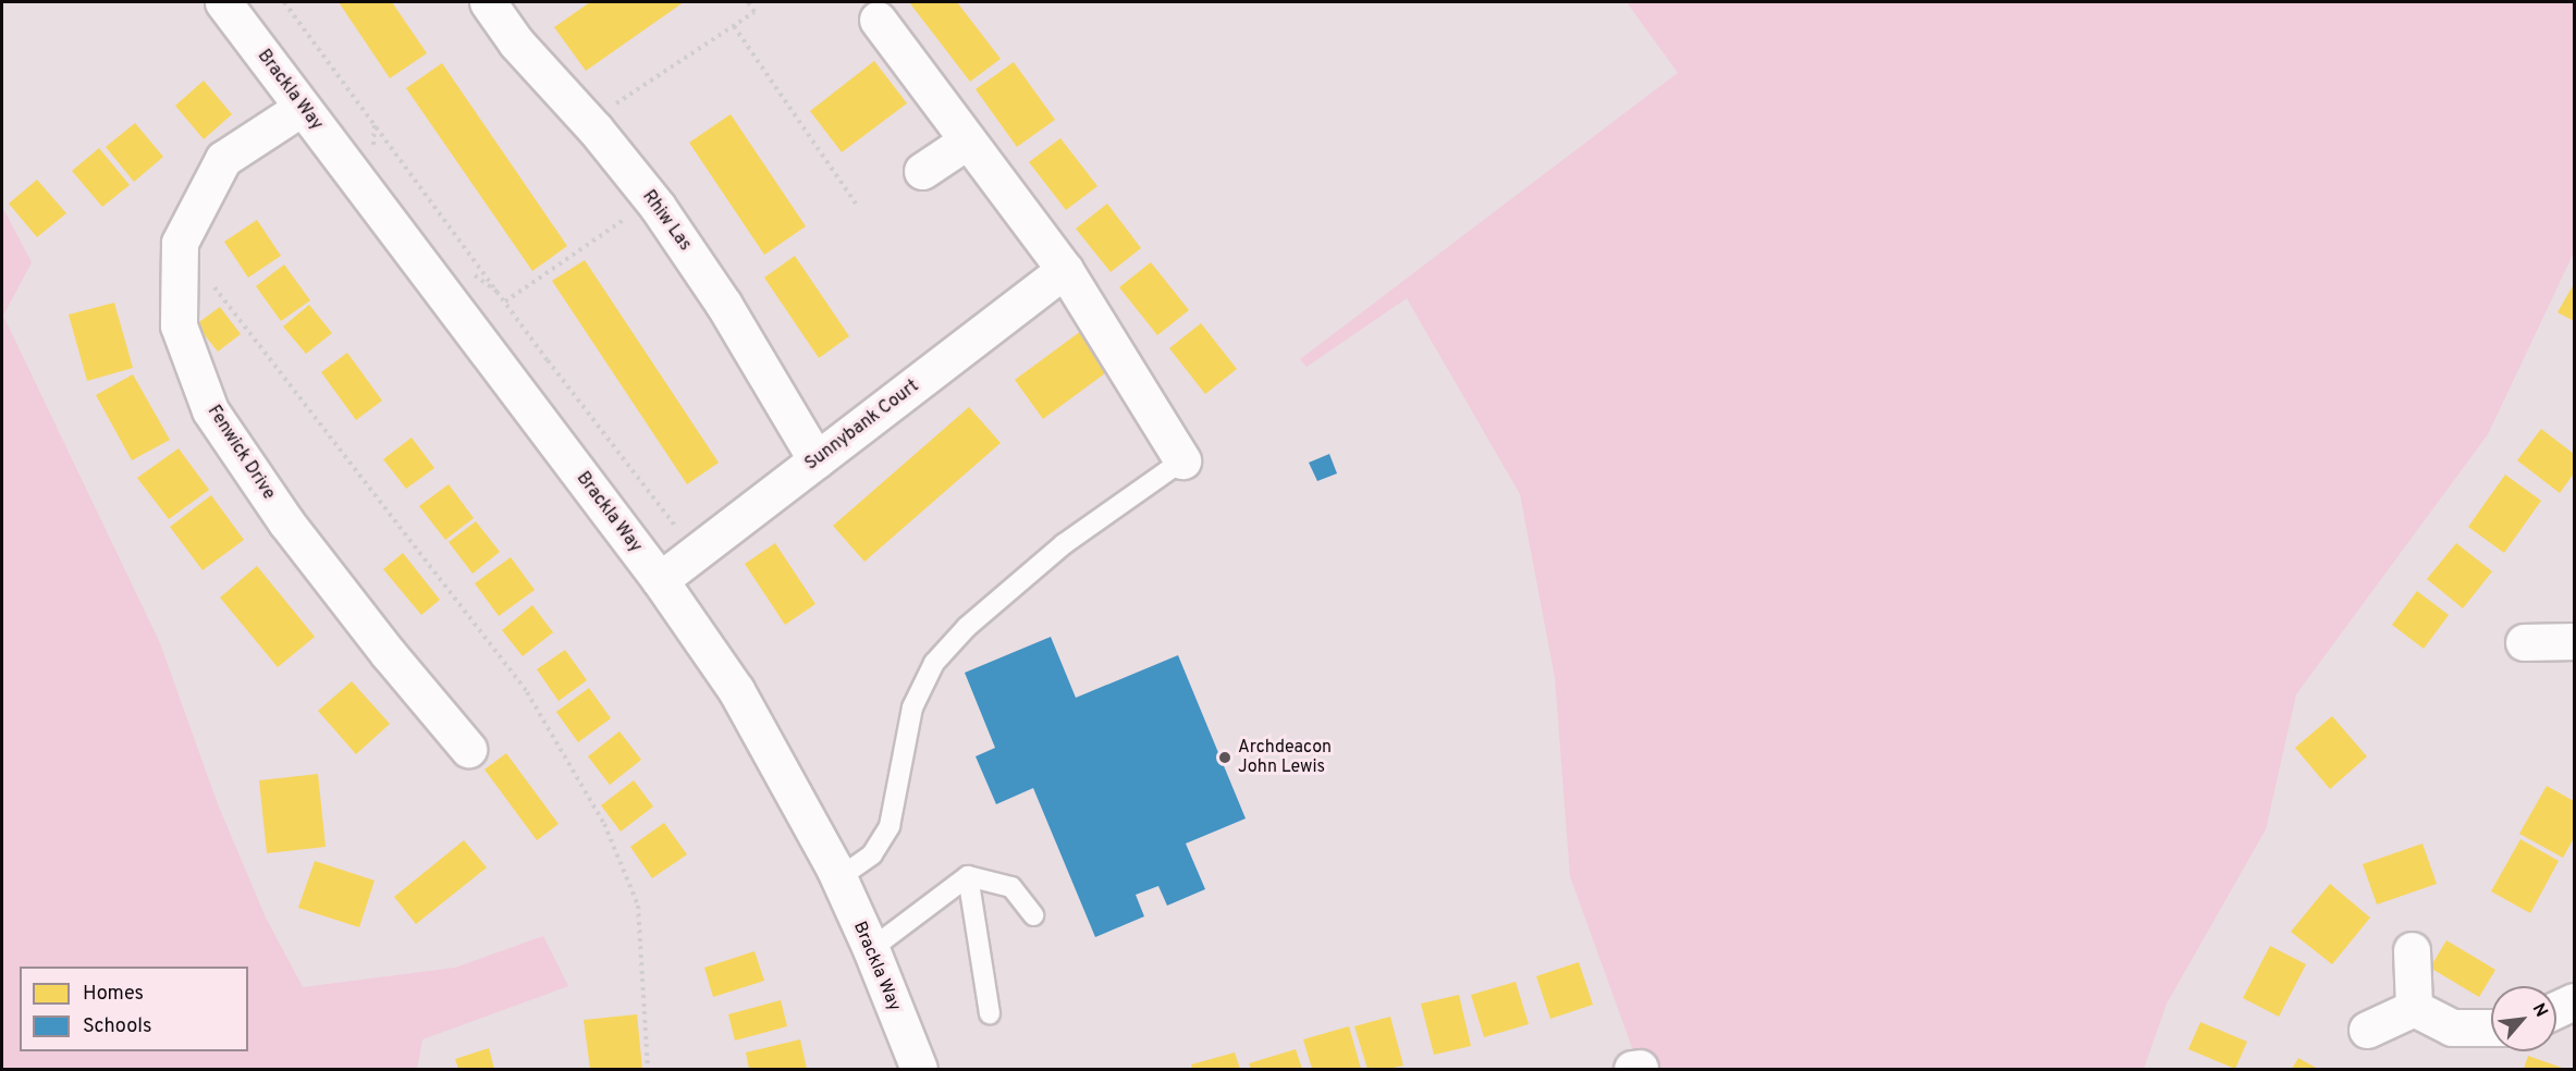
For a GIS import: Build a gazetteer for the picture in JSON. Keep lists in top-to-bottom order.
{
  "streets": {
    "street": [
      "Brackla Way",
      "Rhiw Las",
      "Sunnybank Court",
      "Fenwick Drive"
    ]
  },
  "crossings": [
    ["Brackla Way", "Sunnybank Court"],
    ["Brackla Way", "Fenwick Drive"],
    ["Rhiw Las", "Sunnybank Court"]
  ],
  "places": ["Archdeacon John Lewis"],
  "legend": ["Homes", "Schools"],
  "north": "top right"
}
